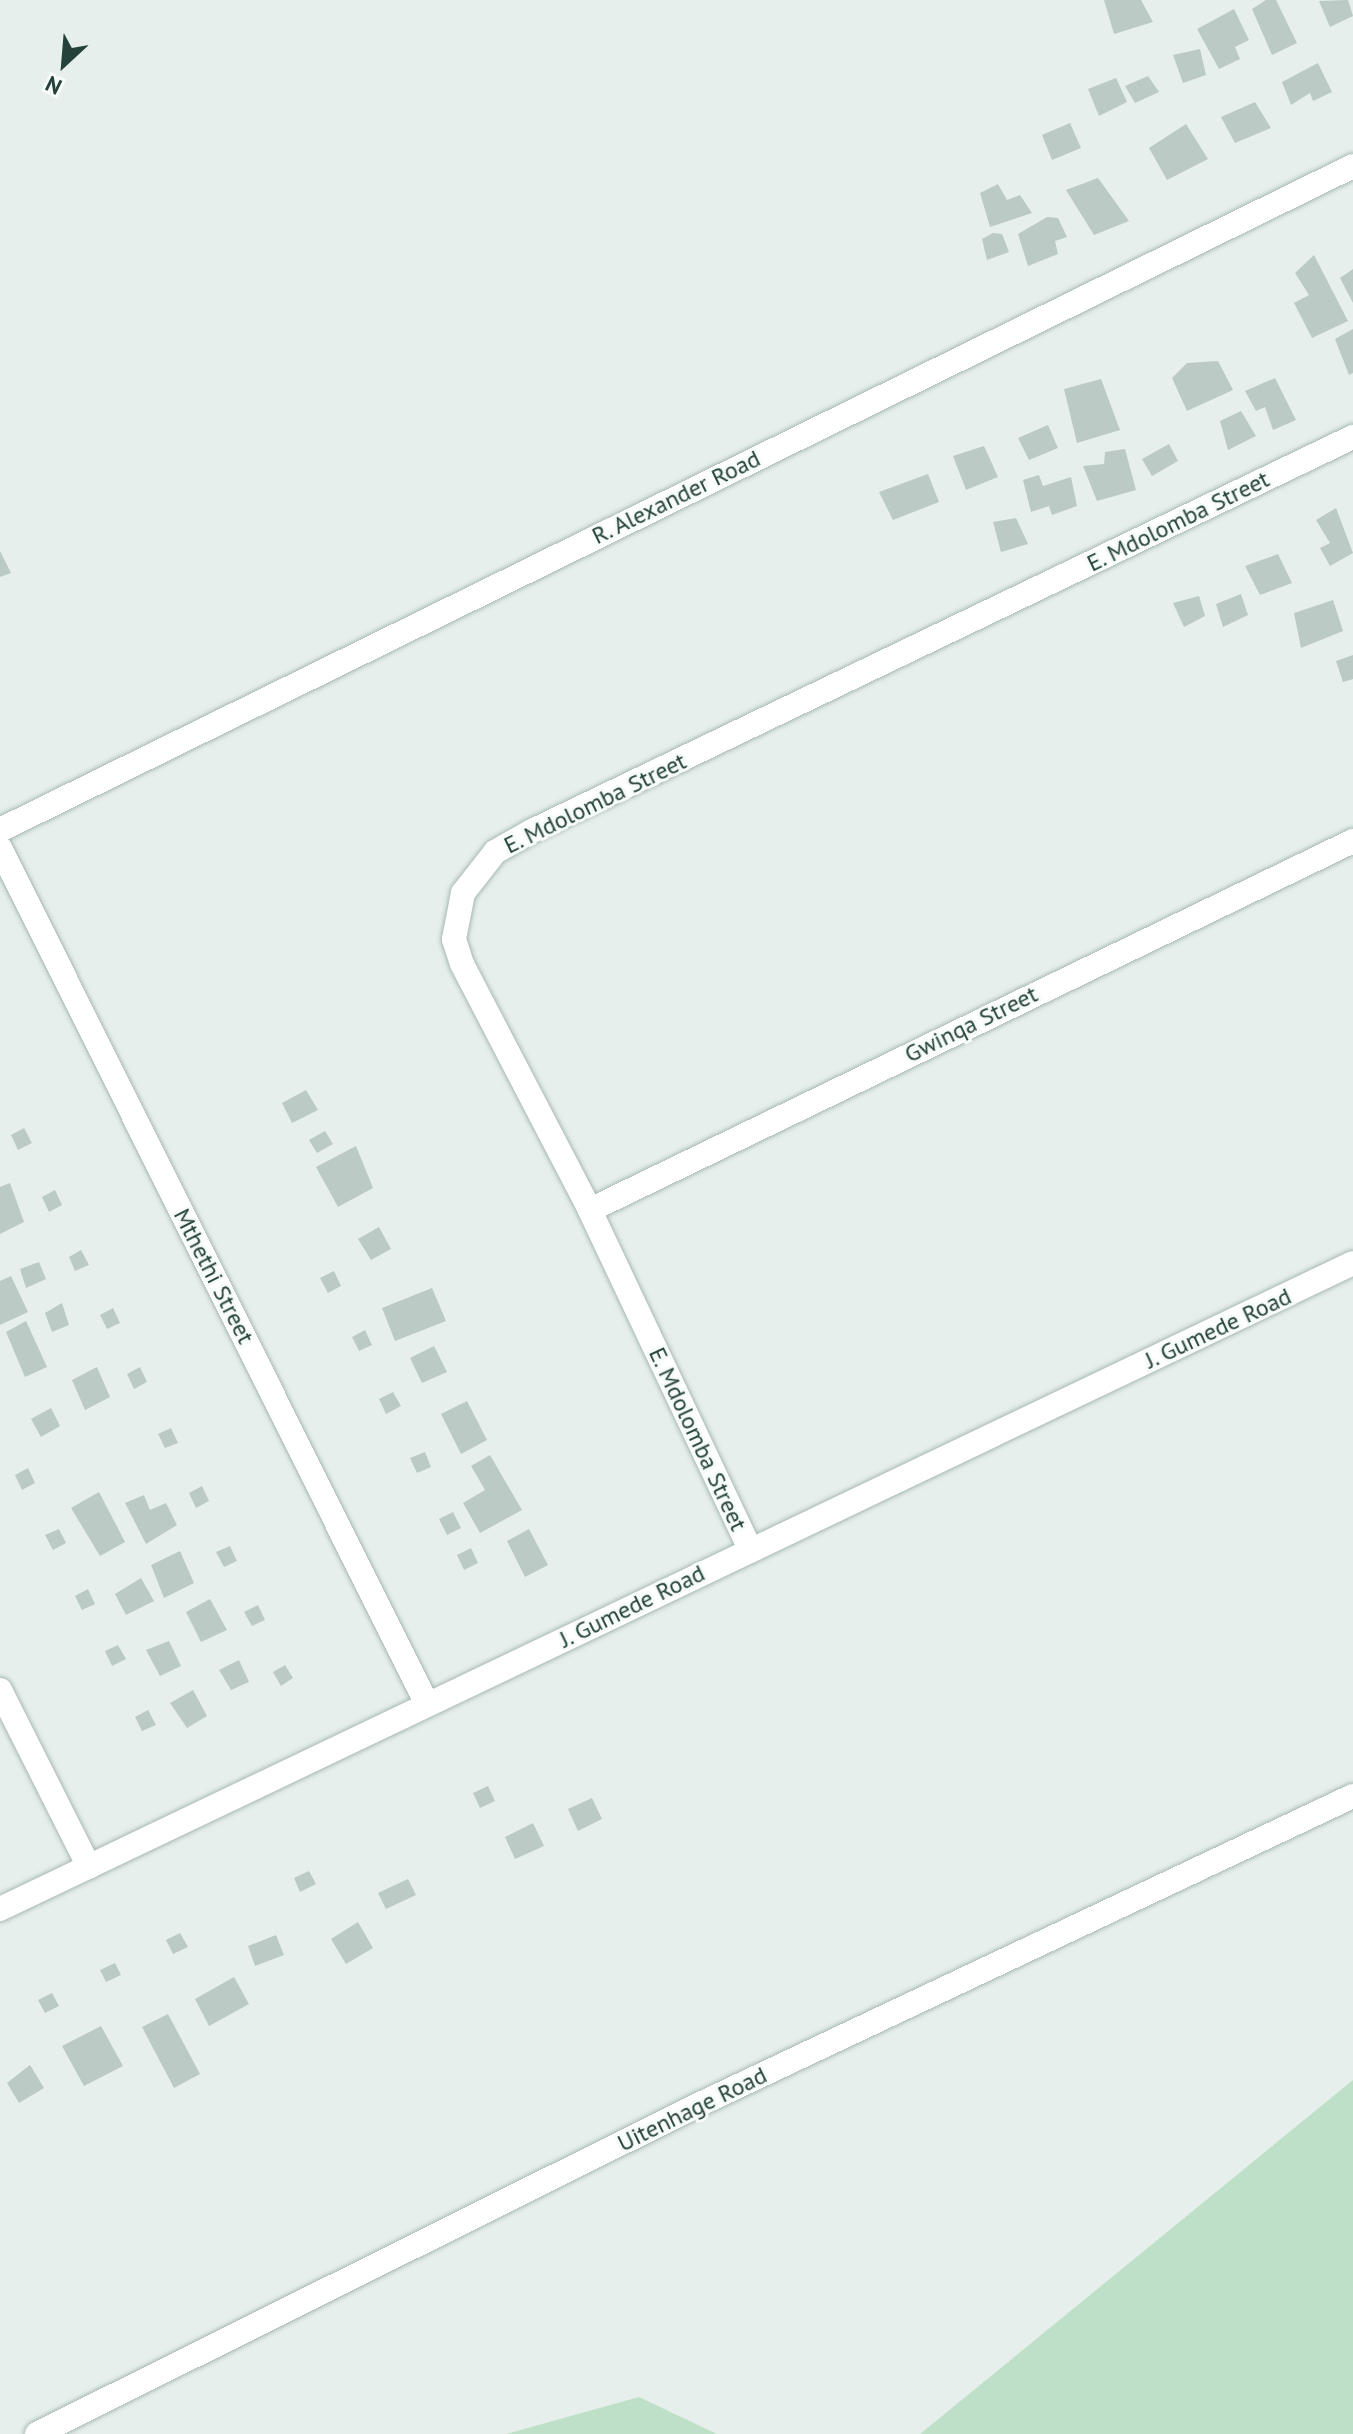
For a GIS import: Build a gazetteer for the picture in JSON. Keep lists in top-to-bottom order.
{
  "streets": {
    "street": [
      "R. Alexander Road",
      "E. Mdolomba Street",
      "Gwinqa Street",
      "Mthethi Street",
      "J. Gumede Road",
      "Uitenhage Road"
    ]
  },
  "crossings": [
    ["E. Mdolomba Street", "Gwinqa Street"],
    ["E. Mdolomba Street", "J. Gumede Road"],
    ["Mthethi Street", "J. Gumede Road"]
  ],
  "north": "bottom left"
}
